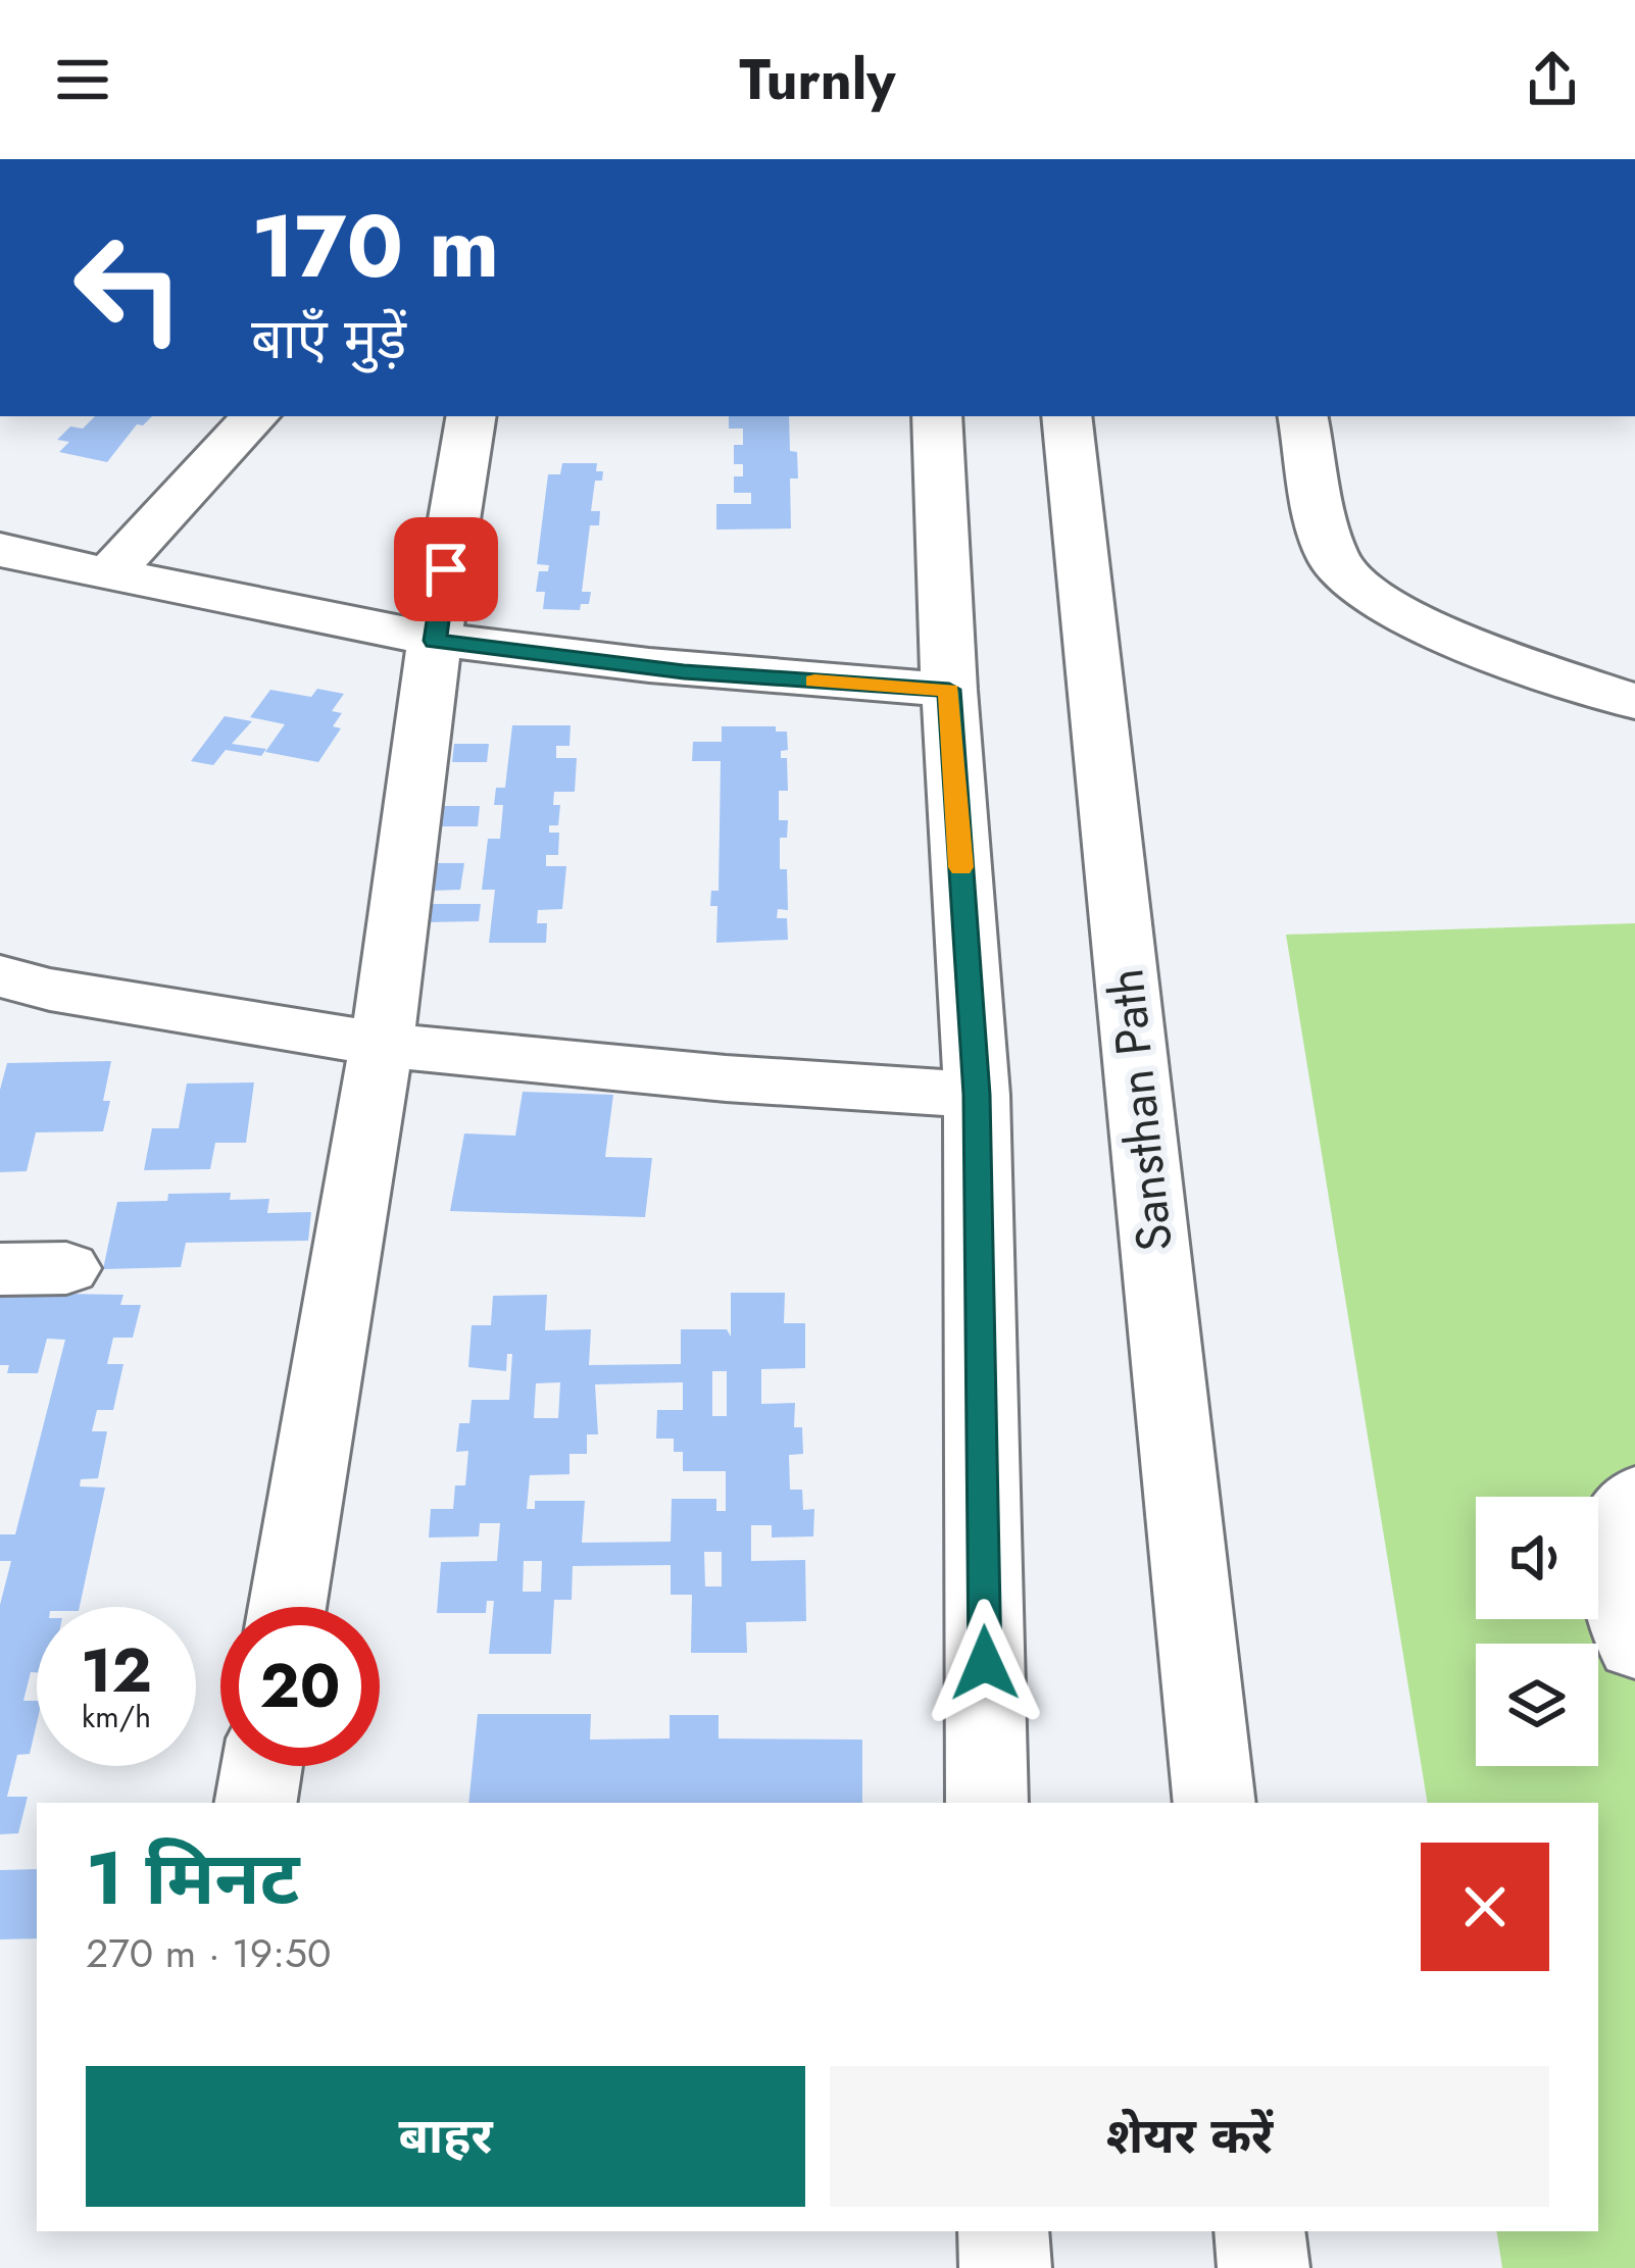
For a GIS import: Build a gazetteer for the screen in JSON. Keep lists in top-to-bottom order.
{
  "streets": {
    "street": ["Sansthan Path"]
  },
  "page": {
    "header": "Turnly",
    "turn": ["170 m", "बाएँ मुड़ें"],
    "speed": "12 km/h",
    "limit": "20",
    "heading": ["1 मिनट", "270 m · 19:50"],
    "buttons": ["बाहर", "शेयर करें"]
  }
}
